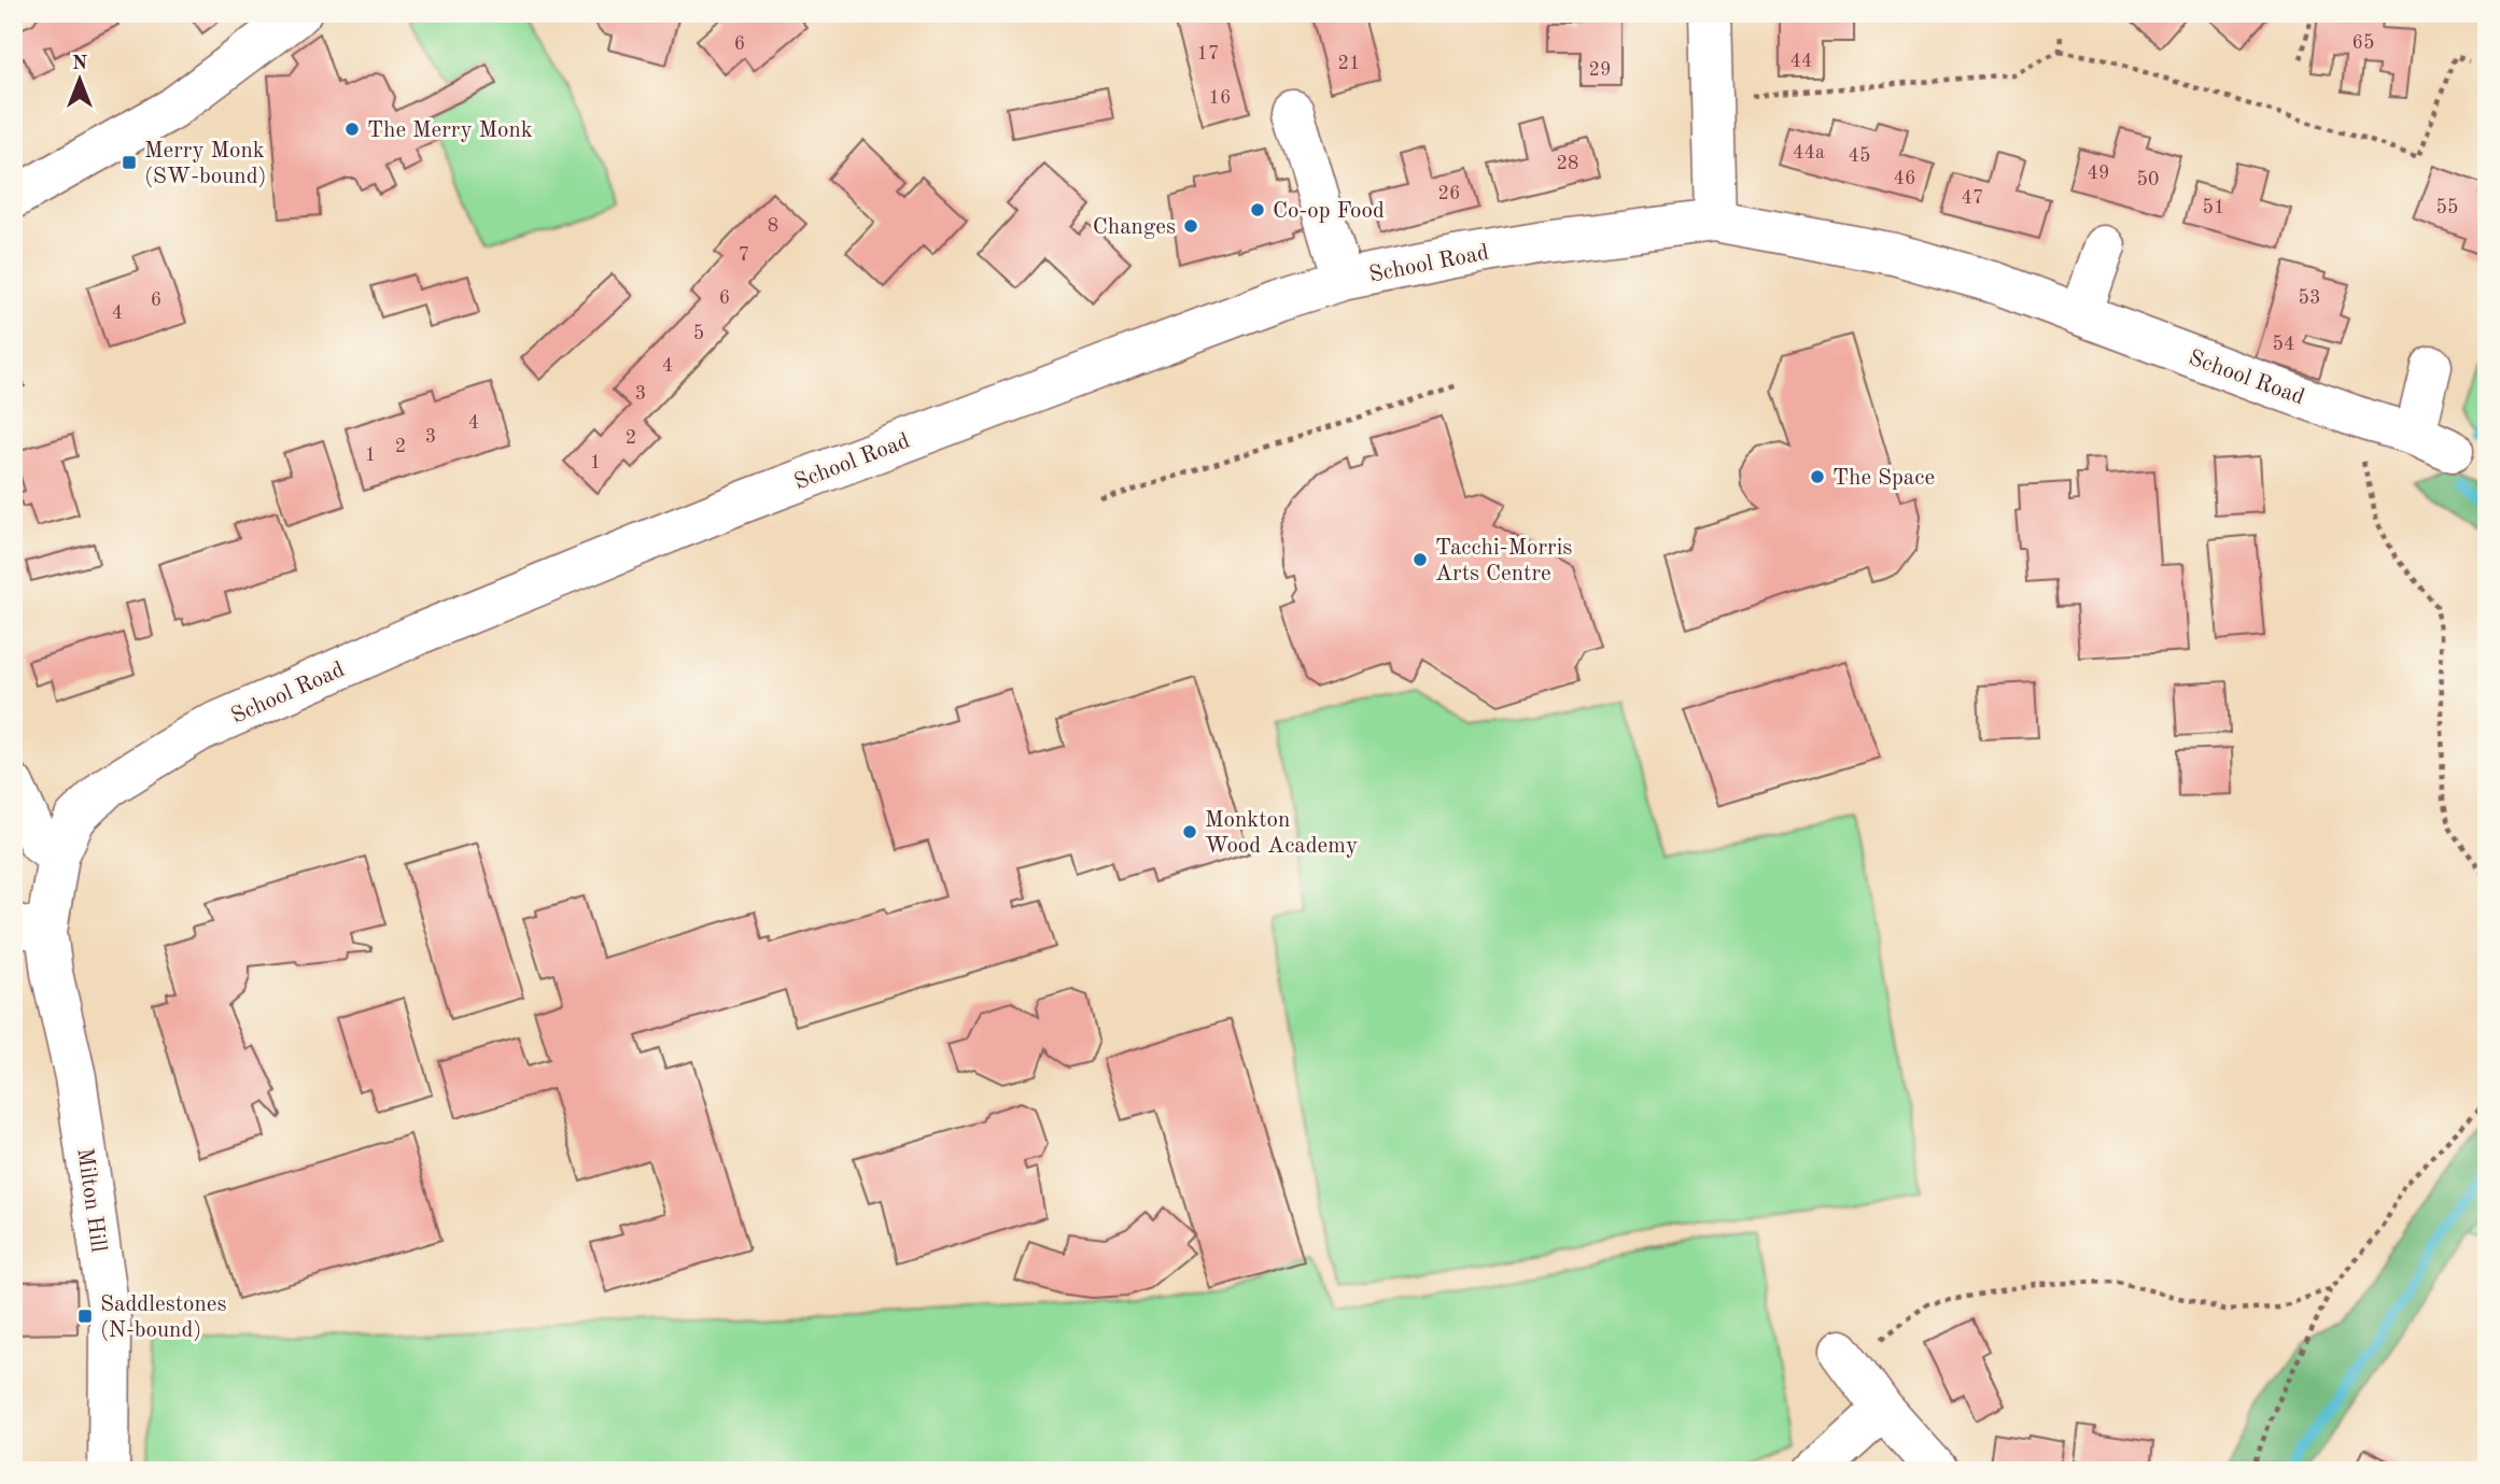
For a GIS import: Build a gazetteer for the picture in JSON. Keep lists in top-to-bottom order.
{
  "streets": {
    "street": ["School Road", "Milton Hill"]
  },
  "crossings": [
    ["School Road", "Milton Hill"]
  ],
  "places": {
    "other": [
      "The Merry Monk",
      "Co-op Food",
      "Changes",
      "The Space",
      "Tacchi-Morris Arts Centre",
      "Monkton Wood Academy"
    ],
    "transit": ["Merry Monk (SW-bound)", "Saddlestones (N-bound)"]
  },
  "house_numbers": [
    "65",
    "6",
    "17",
    "44",
    "21",
    "29",
    "16",
    "44a",
    "45",
    "28",
    "49",
    "46",
    "50",
    "26",
    "47",
    "51",
    "55",
    "8",
    "7",
    "6",
    "53",
    "6",
    "4",
    "5",
    "54",
    "4",
    "3",
    "4",
    "3",
    "2",
    "2",
    "1",
    "1"
  ],
  "north": "top"
}
